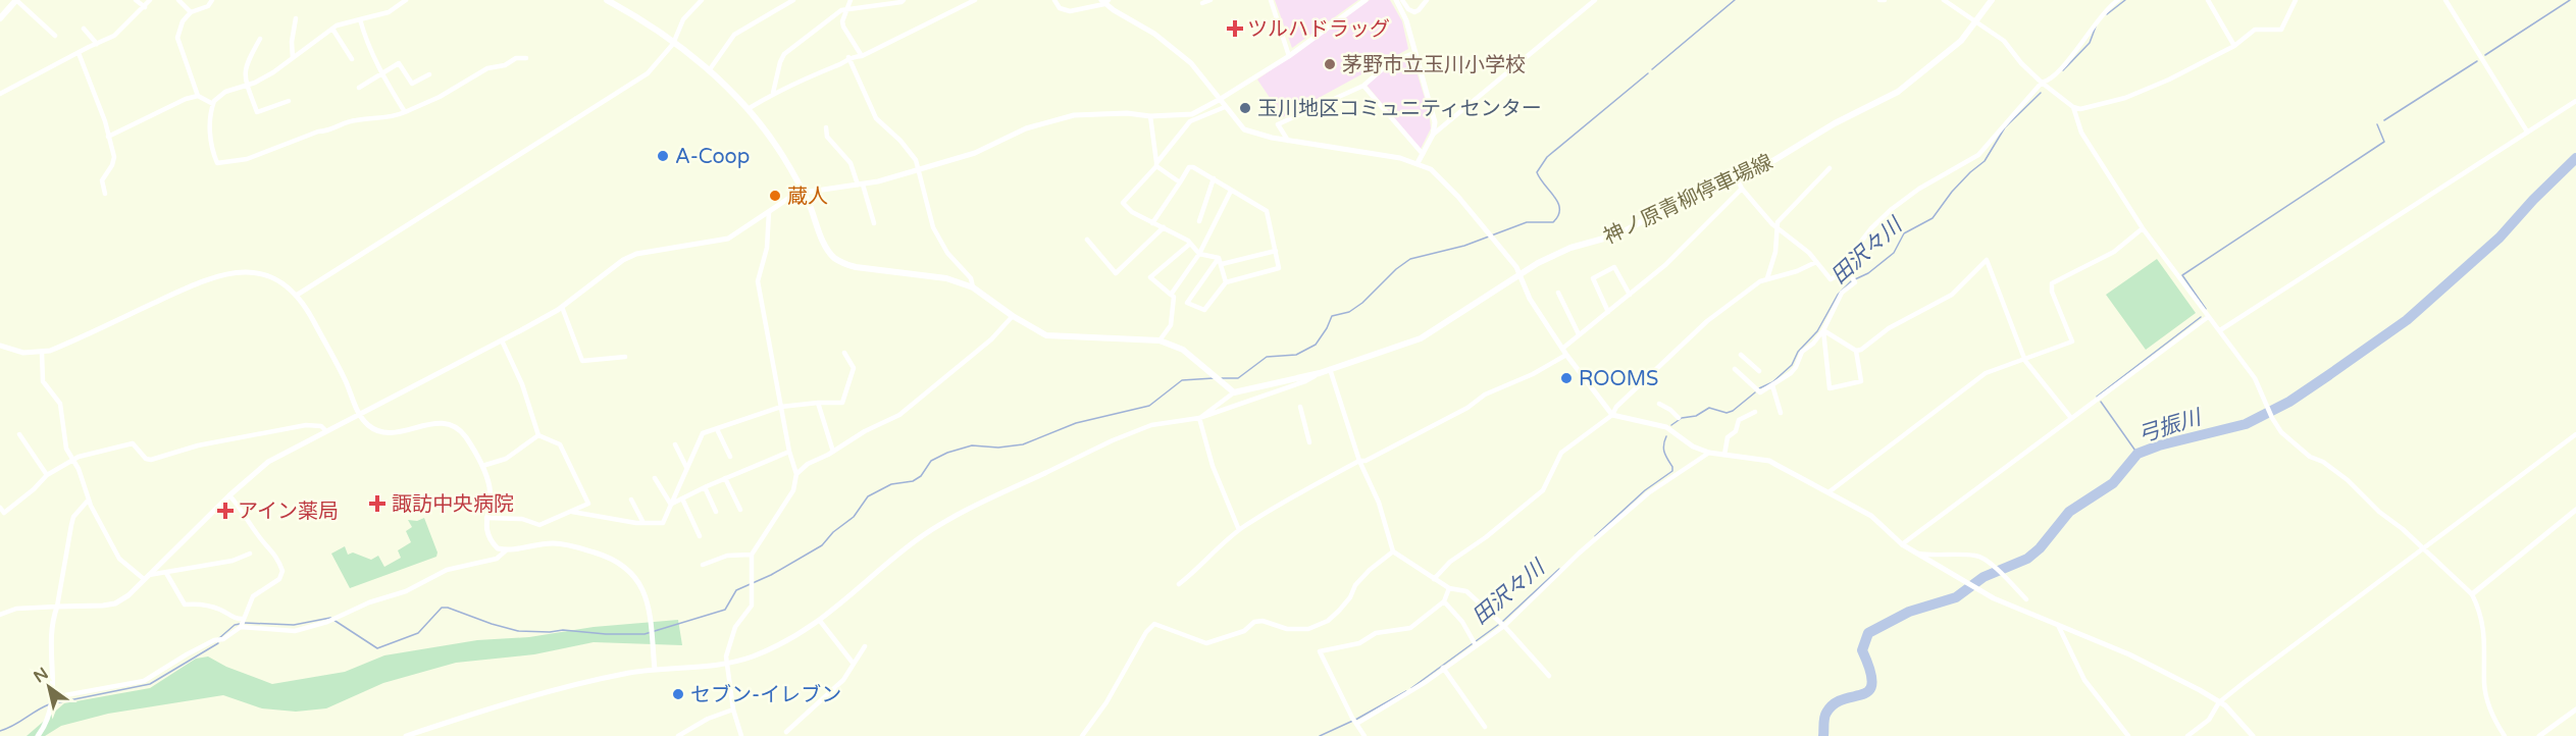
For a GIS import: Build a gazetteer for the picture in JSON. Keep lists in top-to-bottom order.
{
  "streets": {
    "main road": ["神ノ原青柳停車場線"]
  },
  "water": ["田沢々川", "弓振川"],
  "places": {
    "health": ["ツルハドラッグ", "諏訪中央病院", "アイン薬局"],
    "other": [
      "茅野市立玉川小学校",
      "玉川地区コミュニティセンター",
      "A-Coop",
      "蔵人",
      "ROOMS",
      "セブン-イレブン"
    ]
  },
  "north": "top left"
}
